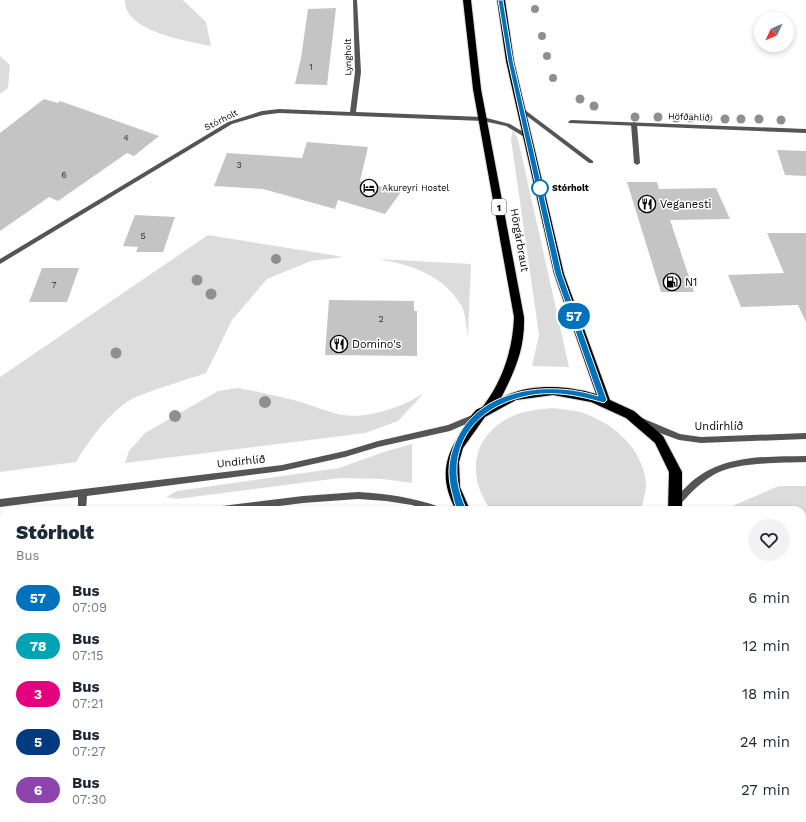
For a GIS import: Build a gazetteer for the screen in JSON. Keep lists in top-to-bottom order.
{
  "streets": {
    "highway": ["1", "Hörgárbraut"],
    "street": [
      "Lyngholt",
      "Höfðahlíð",
      "Stórholt",
      "Undirhlíð"
    ]
  },
  "crossings": [
    ["Lyngholt", "Stórholt"],
    ["Stórholt", "Hörgárbraut"],
    ["Hörgárbraut", "Undirhlíð"]
  ],
  "places": {
    "hotel": ["Akureyri Hostel"],
    "other": ["Stórholt"],
    "restaurant": ["Veganesti", "Domino's"],
    "fuel station": ["N1"]
  },
  "lines": ["bus line 57"],
  "house_numbers": [
    "1",
    "4",
    "3",
    "6",
    "5",
    "7",
    "2"
  ],
  "north": "bottom left",
  "page": {
    "on_map": "57",
    "heading": ["Stórholt", "Bus"],
    "list": [
      {
        "mark": "57",
        "name": "Bus",
        "note": "07:09",
        "value": "6 min"
      },
      {
        "mark": "78",
        "name": "Bus",
        "note": "07:15",
        "value": "12 min"
      },
      {
        "mark": "3",
        "name": "Bus",
        "note": "07:21",
        "value": "18 min"
      },
      {
        "mark": "5",
        "name": "Bus",
        "note": "07:27",
        "value": "24 min"
      },
      {
        "mark": "6",
        "name": "Bus",
        "note": "07:30",
        "value": "27 min"
      }
    ]
  }
}
